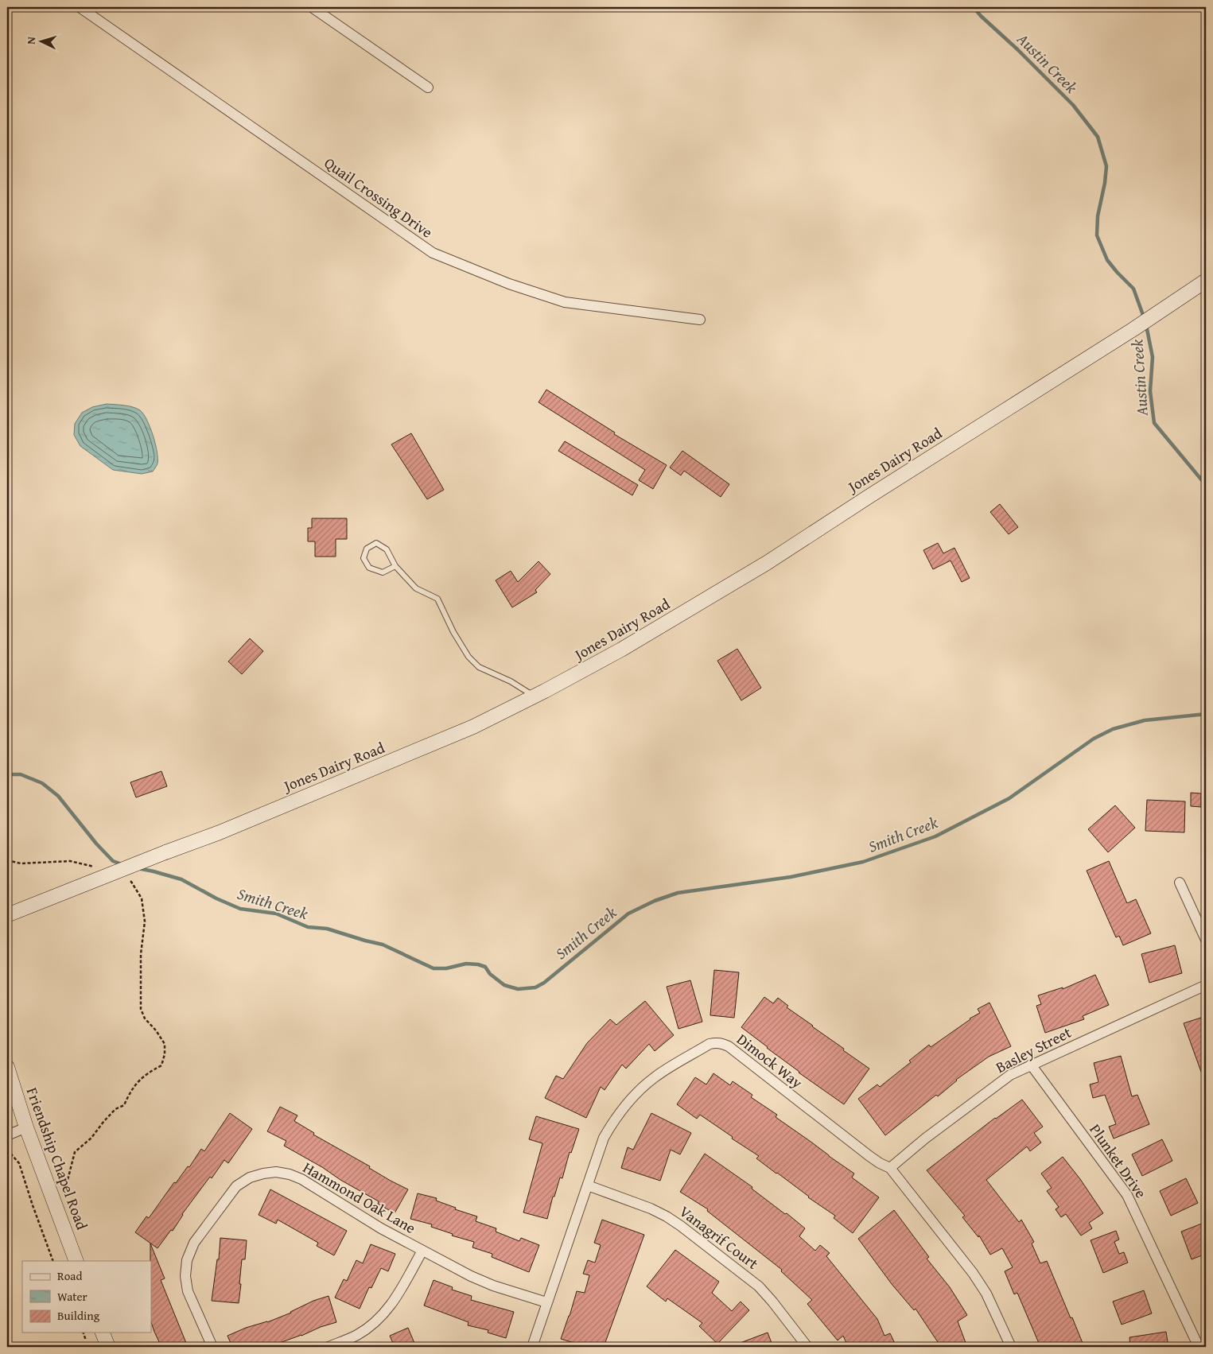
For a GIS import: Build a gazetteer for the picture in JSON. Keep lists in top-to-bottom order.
{
  "streets": {
    "street": [
      "Quail Crossing Drive",
      "Jones Dairy Road",
      "Basley Street",
      "Dimock Way",
      "Friendship Chapel Road",
      "Plunket Drive",
      "Hammond Oak Lane",
      "Vanagrif Court"
    ]
  },
  "crossings": [
    ["Basley Street", "Dimock Way"],
    ["Basley Street", "Plunket Drive"],
    ["Dimock Way", "Hammond Oak Lane"],
    ["Dimock Way", "Vanagrif Court"]
  ],
  "water": ["Austin Creek", "Smith Creek"],
  "legend": ["Road", "Water", "Building"],
  "north": "left"
}
